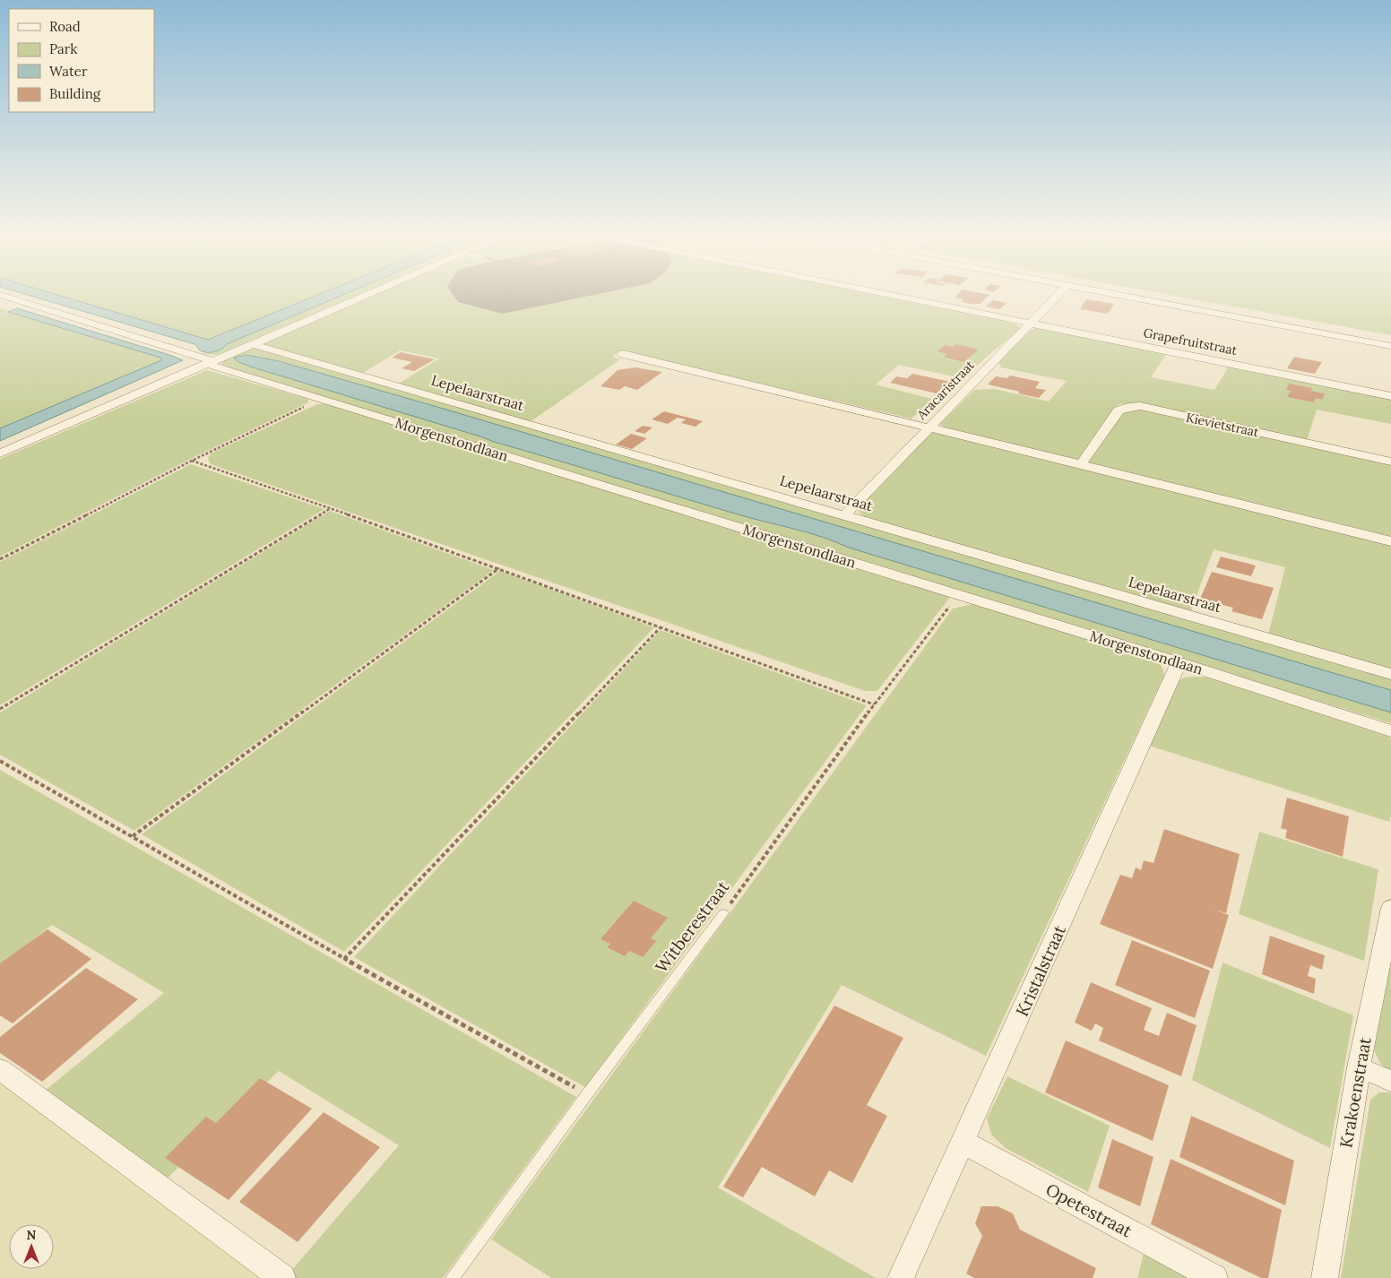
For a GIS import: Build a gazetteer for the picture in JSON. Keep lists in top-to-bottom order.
{
  "streets": {
    "street": [
      "Grapefruitstraat",
      "Aracaristraat",
      "Lepelaarstraat",
      "Kievietstraat",
      "Morgenstondlaan",
      "Kristalstraat",
      "Krakoenstraat",
      "Opetestraat"
    ],
    "lane": ["Witberestraat"]
  },
  "crossings": [
    ["Grapefruitstraat", "Aracaristraat"],
    ["Aracaristraat", "Lepelaarstraat"],
    ["Morgenstondlaan", "Witberestraat"],
    ["Morgenstondlaan", "Kristalstraat"],
    ["Kristalstraat", "Opetestraat"]
  ],
  "legend": [
    "Road",
    "Park",
    "Water",
    "Building"
  ],
  "north": "top"
}
